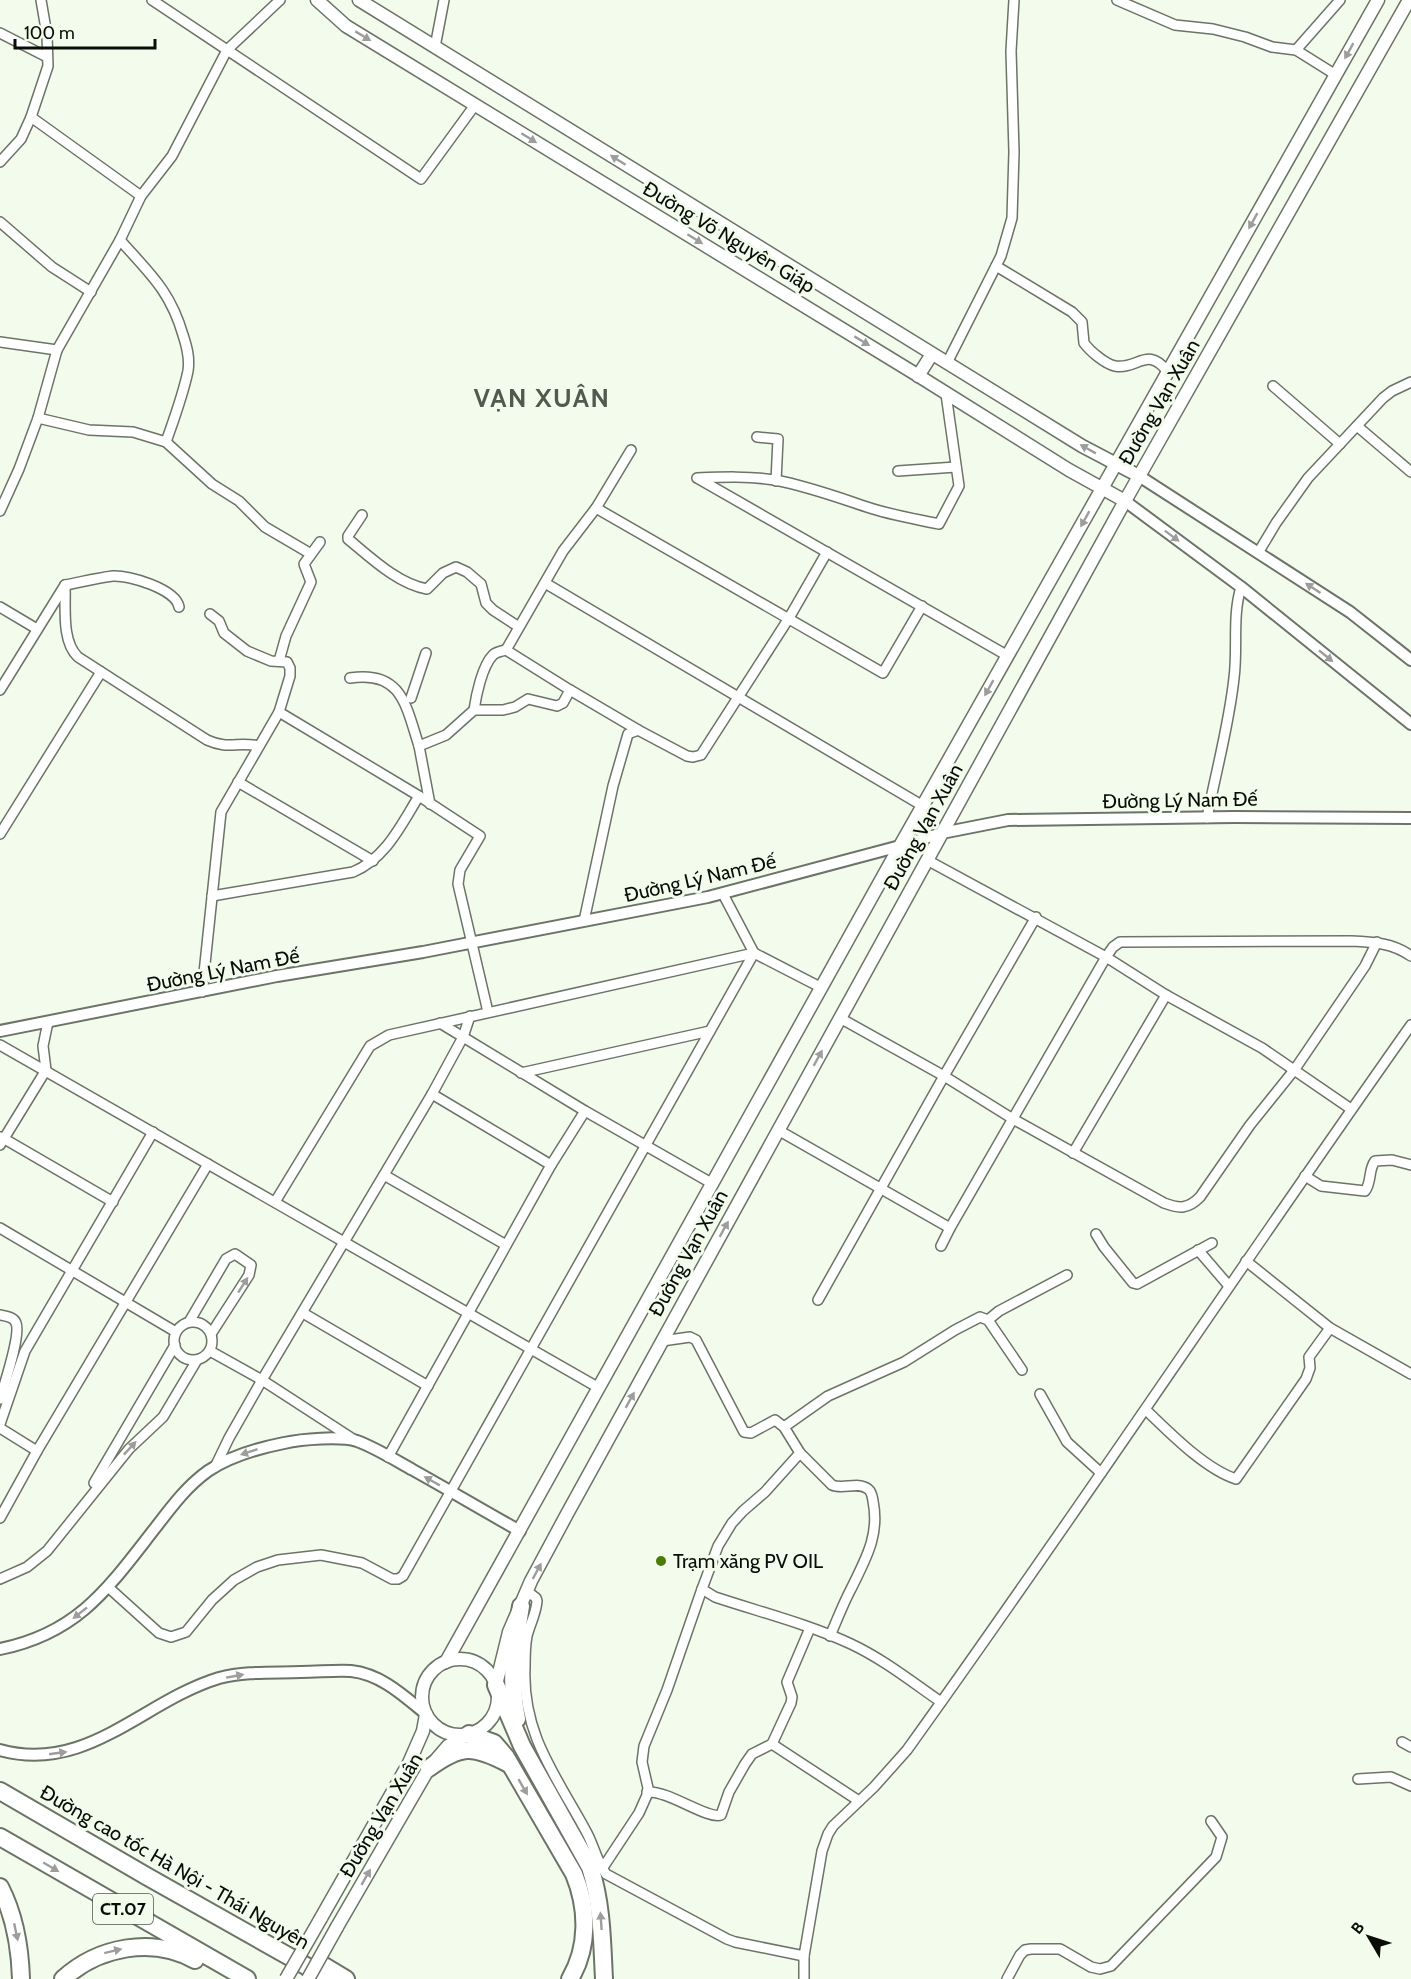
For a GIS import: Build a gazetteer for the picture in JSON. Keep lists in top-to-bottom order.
{
  "streets": {
    "highway": ["Đường cao tốc Hà Nội - Thái Nguyên", "CT.07"],
    "main road": ["Đường Võ Nguyên Giáp", "Đường Vạn Xuân"],
    "street": ["Đường Lý Nam Đế"]
  },
  "crossings": [
    ["Đường Võ Nguyên Giáp", "Đường Vạn Xuân"],
    ["Đường Vạn Xuân", "Đường Lý Nam Đế"]
  ],
  "districts": ["VẠN XUÂN"],
  "places": ["Trạm xăng PV OIL"],
  "scale_bar": "100 m",
  "north": "top left"
}
